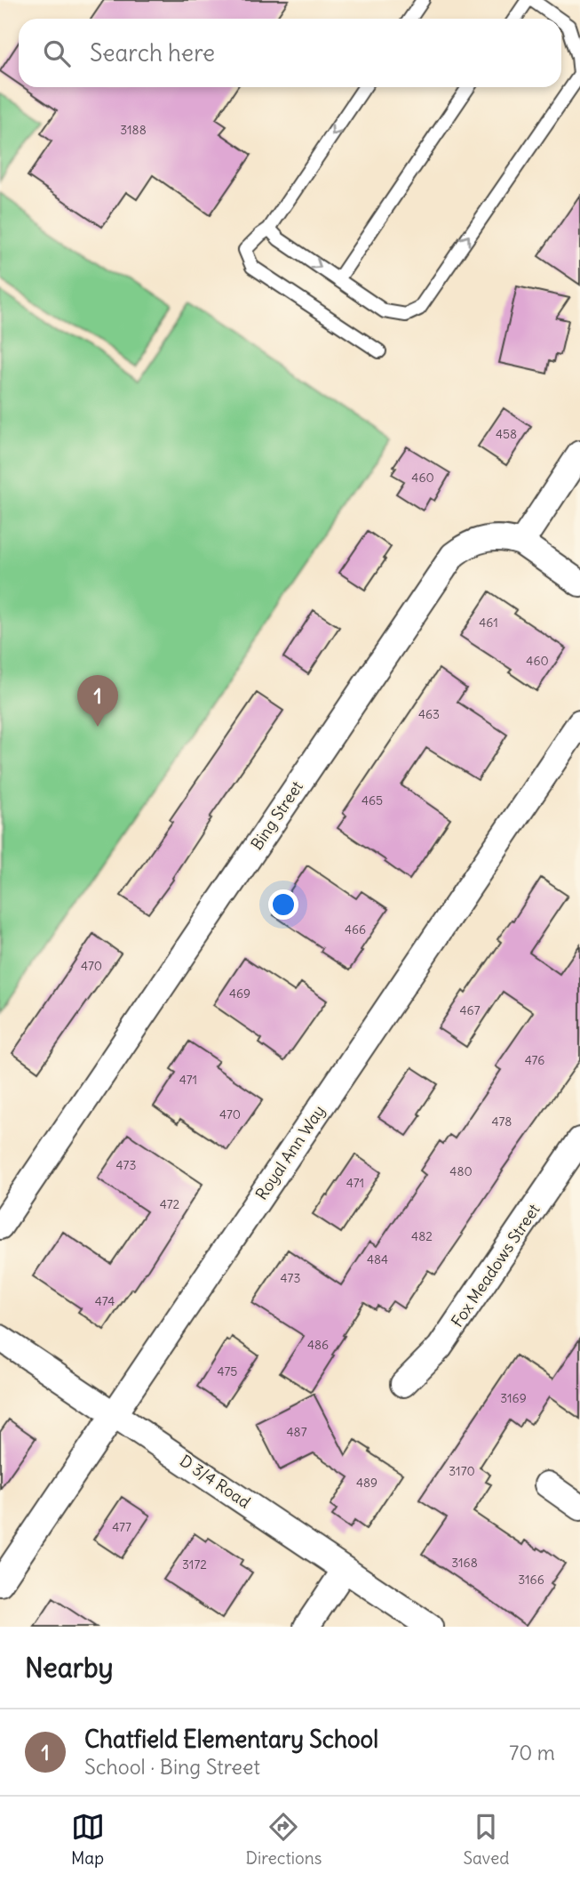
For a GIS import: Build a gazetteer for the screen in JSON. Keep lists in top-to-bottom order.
{
  "streets": {
    "street": [
      "Bing Street",
      "Royal Ann Way",
      "Fox Meadows Street",
      "D 3/4 Road"
    ]
  },
  "crossings": [
    ["Royal Ann Way", "D 3/4 Road"]
  ],
  "house_numbers": [
    "3188",
    "458",
    "460",
    "461",
    "460",
    "463",
    "465",
    "466",
    "470",
    "469",
    "467",
    "476",
    "471",
    "470",
    "478",
    "473",
    "480",
    "471",
    "472",
    "482",
    "484",
    "473",
    "474",
    "486",
    "475",
    "3169",
    "487",
    "3170",
    "489",
    "477",
    "3168",
    "3172",
    "3166"
  ],
  "page": {
    "search": "Search here",
    "pins": "1",
    "heading": "Nearby",
    "list": [
      {
        "mark": "1",
        "name": "Chatfield Elementary School",
        "note": "School · Bing Street",
        "value": "70 m"
      }
    ],
    "nav": ["Map", "Directions", "Saved"]
  }
}
